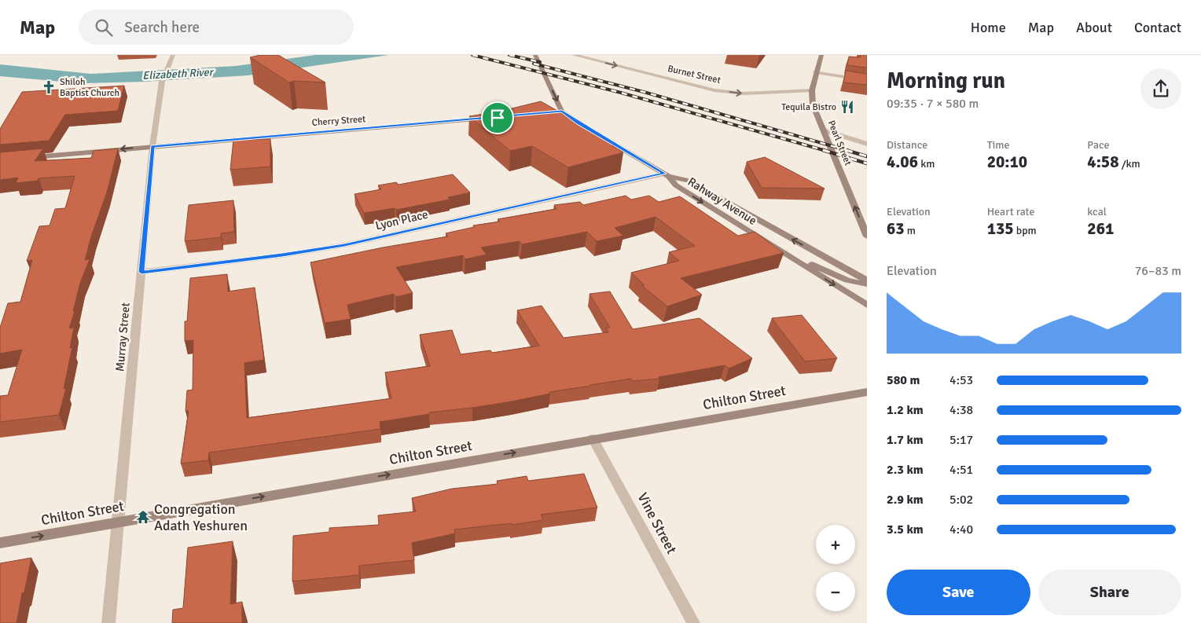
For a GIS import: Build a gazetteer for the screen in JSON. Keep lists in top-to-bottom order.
{
  "streets": {
    "main road": [
      "Cherry Street",
      "Pearl Street",
      "Rahway Avenue",
      "Chilton Street"
    ],
    "street": [
      "Burnet Street",
      "Lyon Place",
      "Murray Street",
      "Vine Street"
    ]
  },
  "crossings": [
    ["Burnet Street", "Pearl Street"],
    ["Cherry Street", "Murray Street"],
    ["Rahway Avenue", "Lyon Place"],
    ["Lyon Place", "Murray Street"],
    ["Murray Street", "Chilton Street"],
    ["Chilton Street", "Vine Street"]
  ],
  "one_way": ["Burnet Street", "Pearl Street", "Chilton Street"],
  "water": ["Elizabeth River"],
  "places": {
    "church": ["Shiloh Baptist Church"],
    "restaurant": ["Tequila Bistro"],
    "temple": ["Congregation Adath Yeshuren"]
  },
  "page": {
    "header": "Map",
    "search": "Search here",
    "nav": [
      "Home",
      "Map",
      "About",
      "Contact"
    ],
    "heading": ["Morning run", "09:35 · 7 × 580 m"],
    "stats": [
      ["Distance", "4.06 km"],
      ["Time", "20:10"],
      ["Pace", "4:58 /km"],
      ["Elevation", "63 m"],
      ["Heart rate", "135 bpm"],
      ["kcal", "261"]
    ],
    "chart": ["Elevation", "76–83 m"],
    "list": [
      {
        "name": "580 m",
        "note": "4:53"
      },
      {
        "name": "1.2 km",
        "note": "4:38"
      },
      {
        "name": "1.7 km",
        "note": "5:17"
      },
      {
        "name": "2.3 km",
        "note": "4:51"
      },
      {
        "name": "2.9 km",
        "note": "5:02"
      },
      {
        "name": "3.5 km",
        "note": "4:40"
      }
    ],
    "map_buttons": ["+", "−"],
    "buttons": ["Save", "Share"]
  }
}
